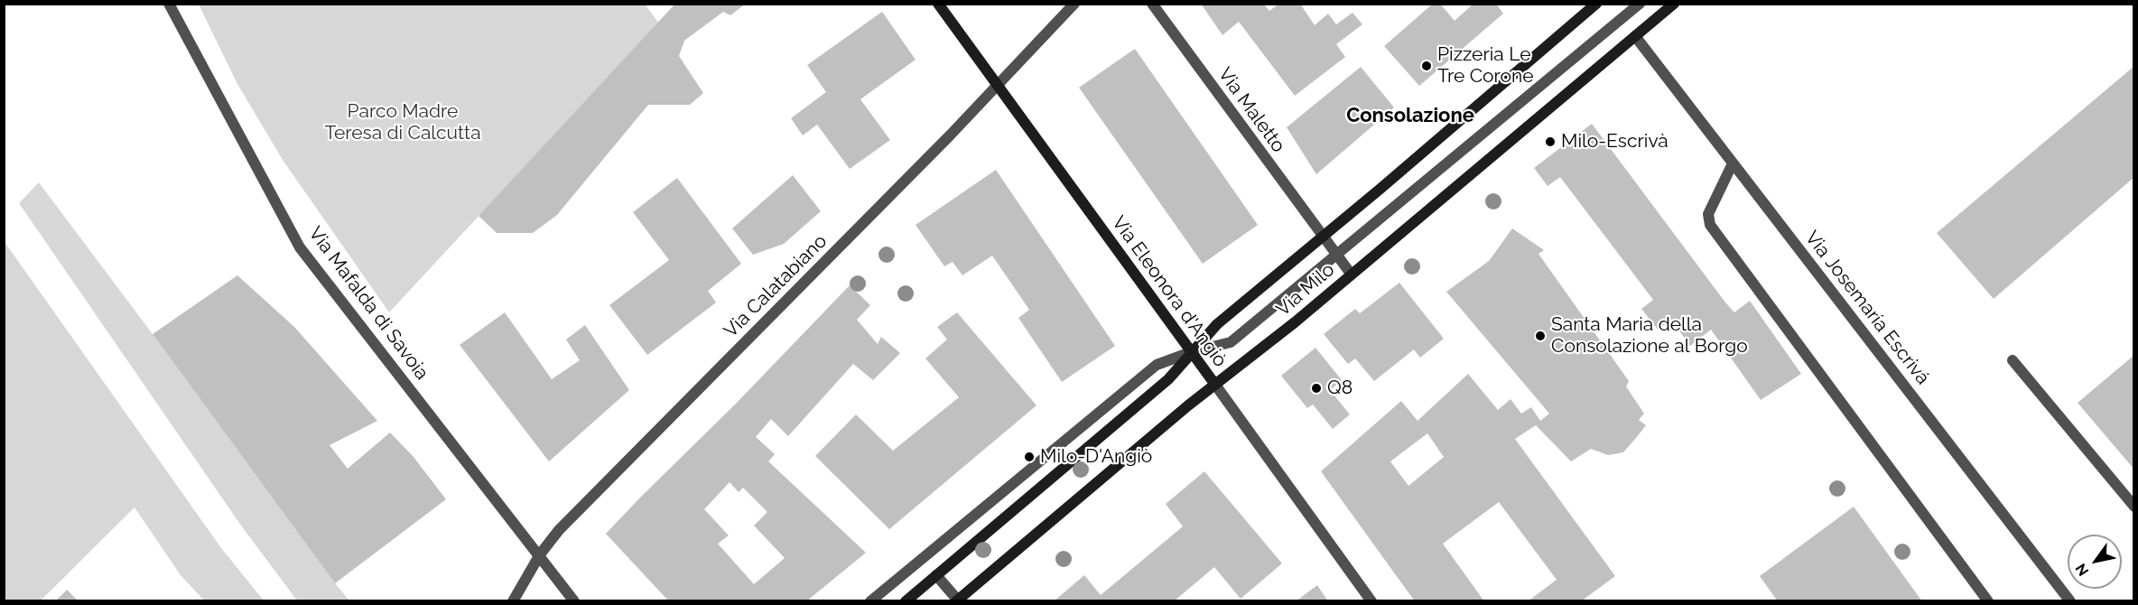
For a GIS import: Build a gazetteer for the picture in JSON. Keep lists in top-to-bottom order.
{
  "streets": {
    "main road": ["Via Milo", "Via Eleonora d'Angiò"],
    "street": [
      "Via Maletto",
      "Via Calatabiano",
      "Via Mafalda di Savoia",
      "Via Josemaría Escrivá"
    ]
  },
  "crossings": [
    ["Via Maletto", "Via Milo"],
    ["Via Calatabiano", "Via Eleonora d'Angiò"],
    ["Via Calatabiano", "Via Mafalda di Savoia"],
    ["Via Milo", "Via Eleonora d'Angiò"],
    ["Via Milo", "Via Josemaría Escrivá"]
  ],
  "districts": ["Consolazione"],
  "parks": ["Parco Madre Teresa di Calcutta"],
  "places": [
    "Pizzeria Le Tre Corone",
    "Milo-Escrivà",
    "Santa Maria della Consolazione al Borgo",
    "Q8",
    "Milo-D'Angiò"
  ],
  "north": "bottom left"
}
